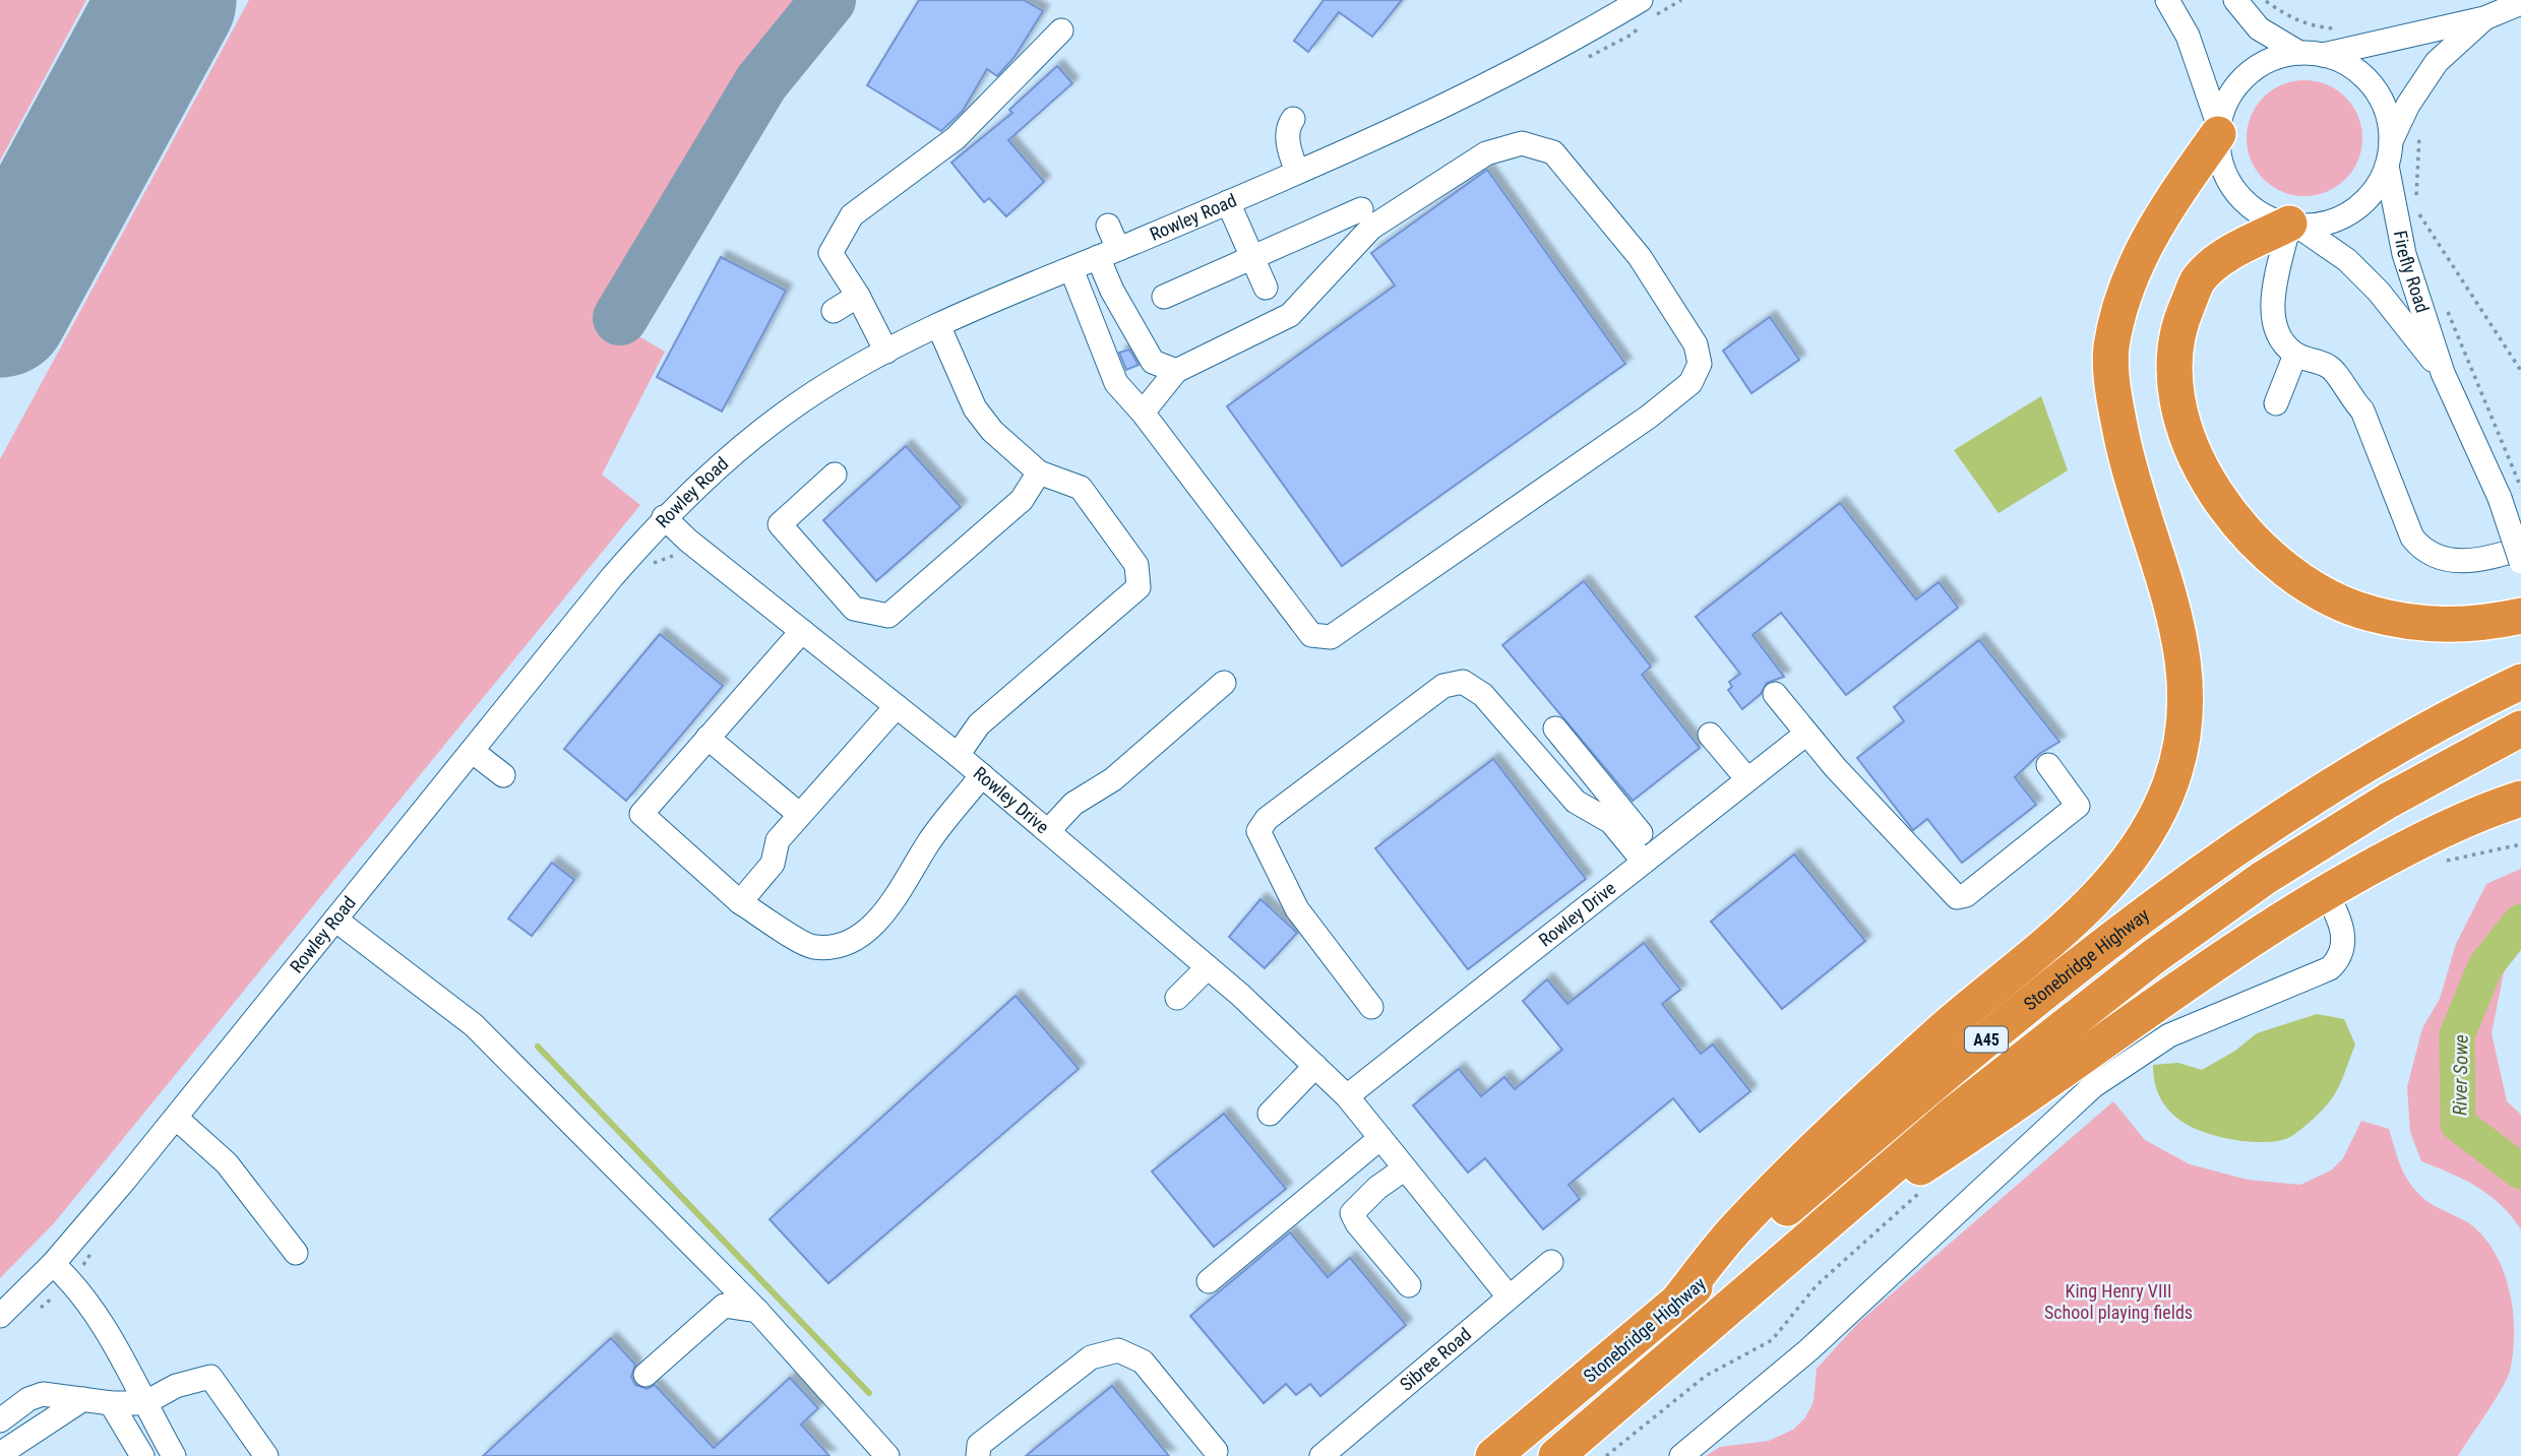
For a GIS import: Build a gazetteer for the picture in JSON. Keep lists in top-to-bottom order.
{
  "streets": {
    "highway": ["Stonebridge Highway", "A45"],
    "street": [
      "Rowley Road",
      "Firefly Road",
      "Rowley Drive",
      "Sibree Road"
    ]
  },
  "crossings": [
    ["Rowley Road", "Rowley Drive"],
    ["Rowley Drive", "Sibree Road"]
  ],
  "water": ["River Sowe"],
  "parks": ["King Henry VIII School playing fields"]
}
